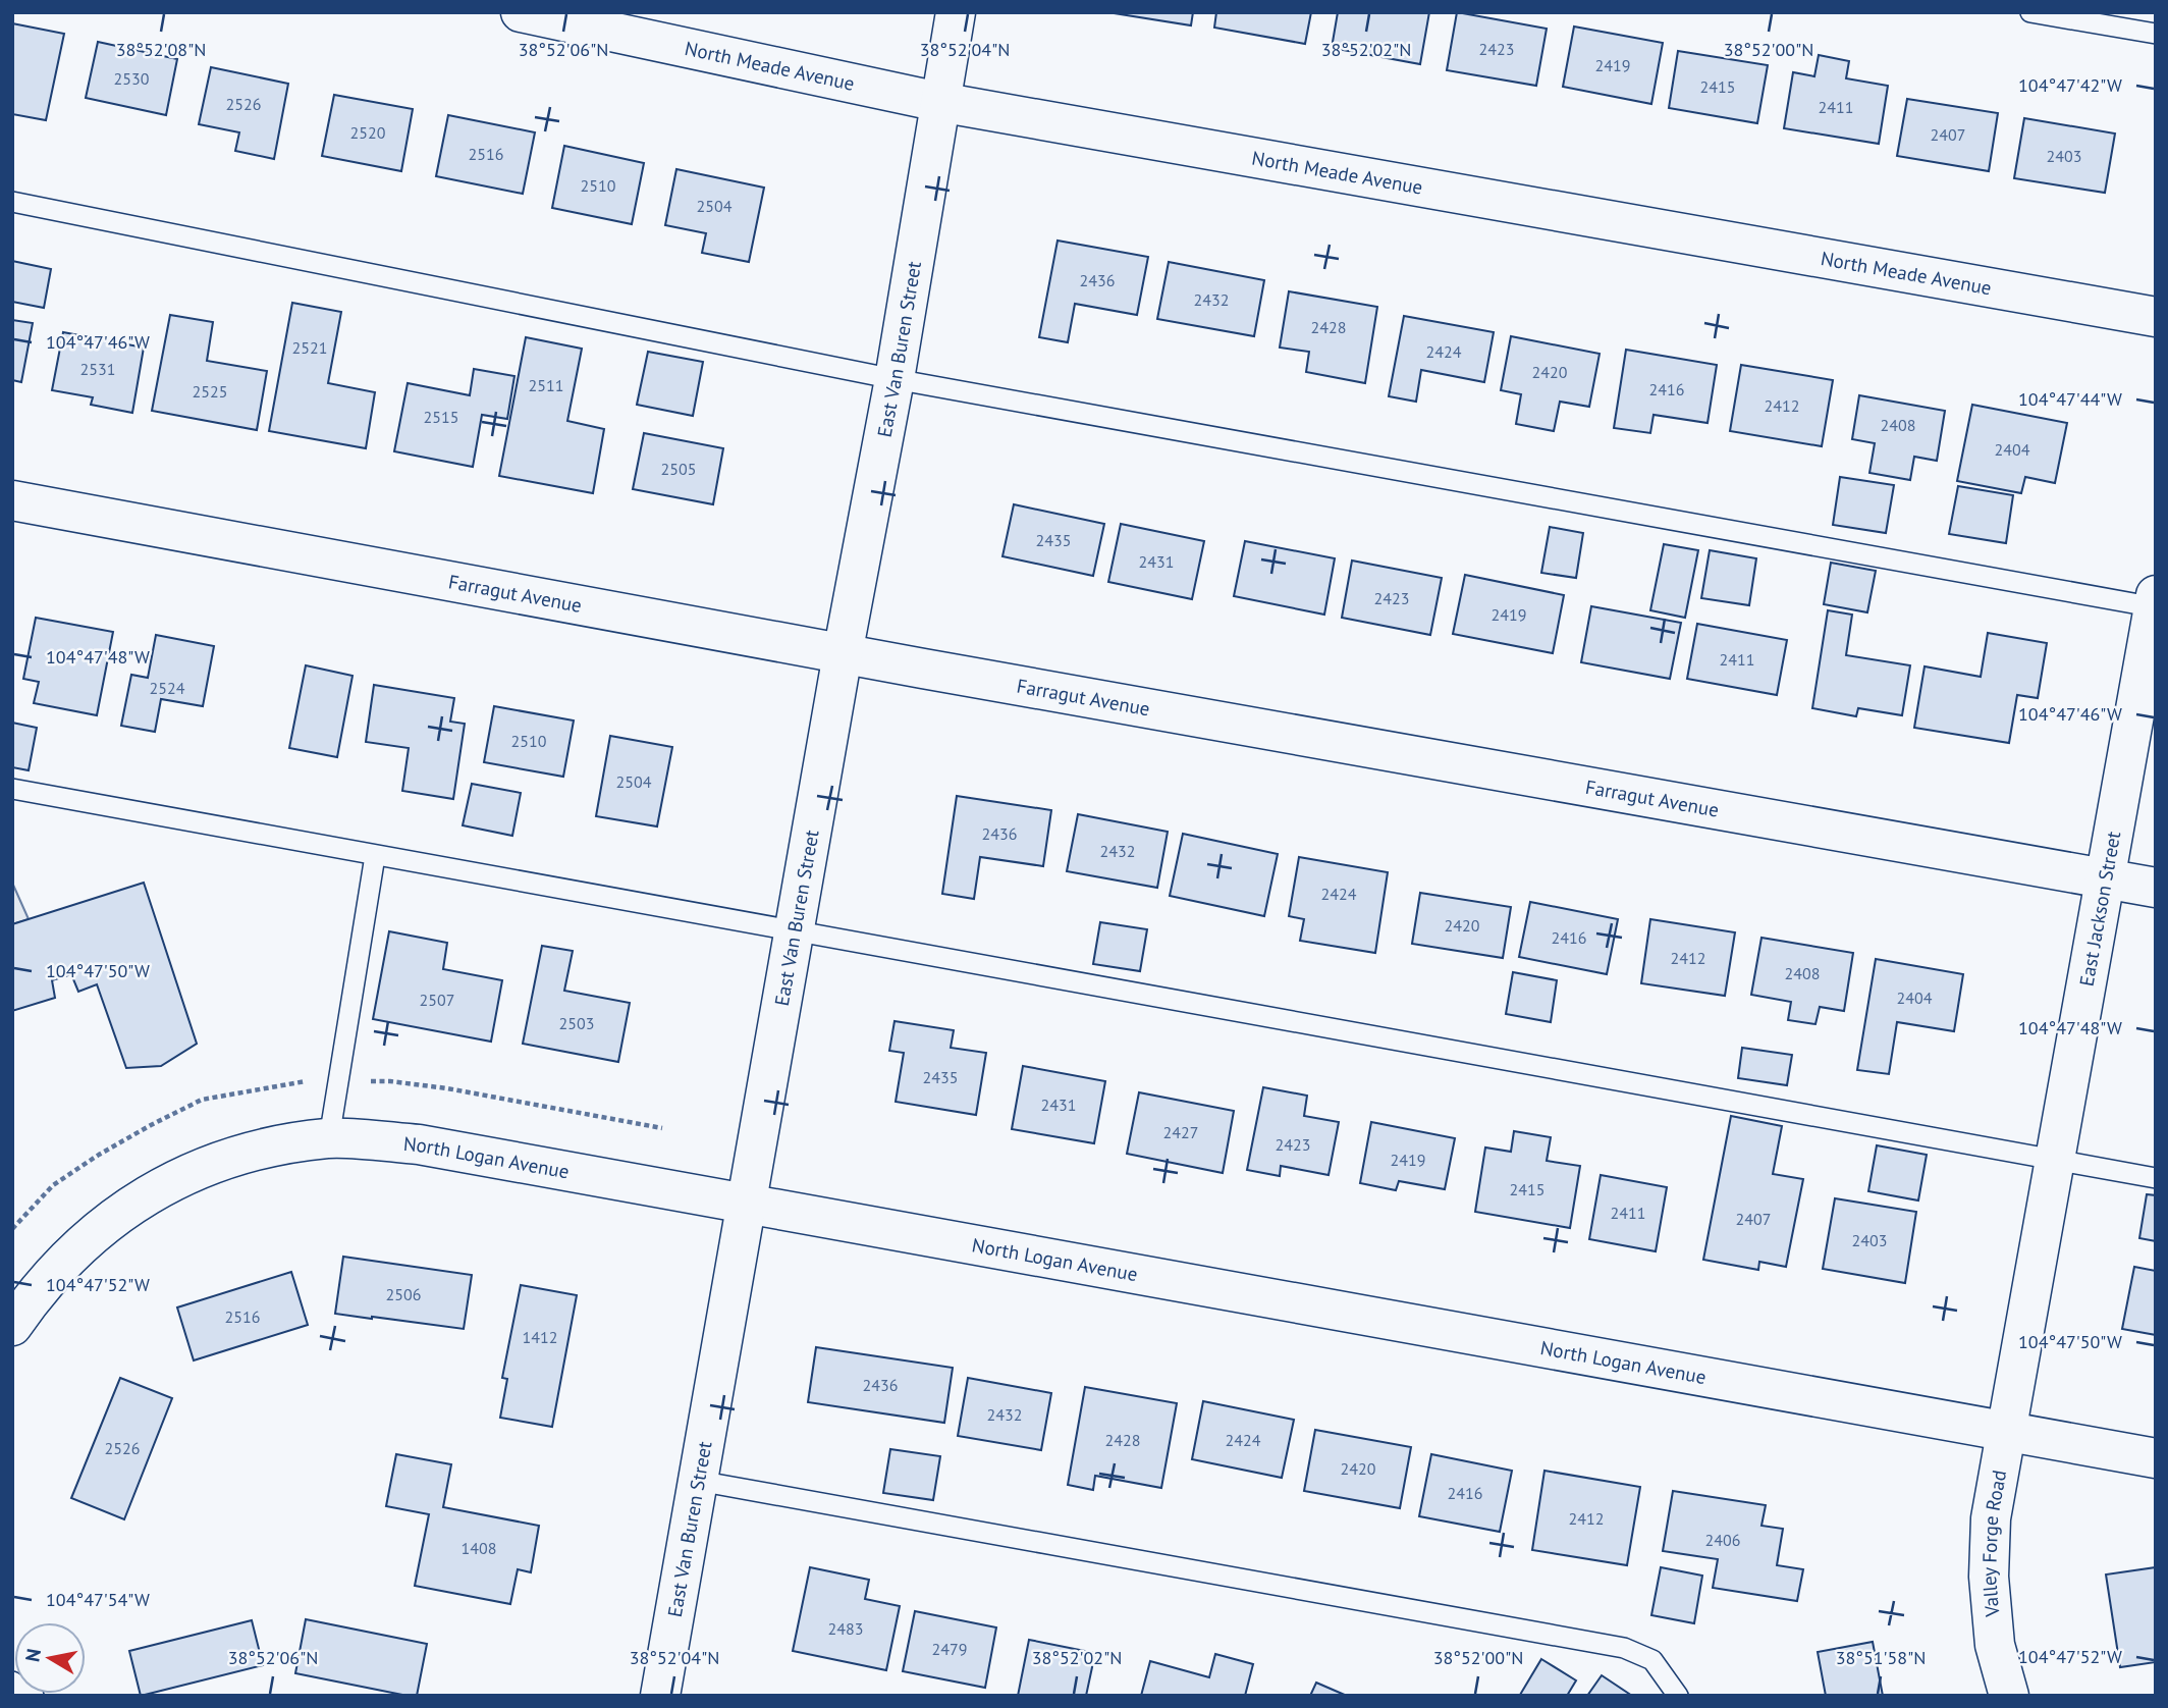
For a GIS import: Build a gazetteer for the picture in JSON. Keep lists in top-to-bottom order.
{
  "streets": {
    "street": [
      "North Meade Avenue",
      "East Van Buren Street",
      "Farragut Avenue",
      "East Jackson Street",
      "North Logan Avenue",
      "Valley Forge Road"
    ]
  },
  "crossings": [
    ["North Meade Avenue", "East Van Buren Street"],
    ["East Van Buren Street", "Farragut Avenue"],
    ["East Van Buren Street", "North Logan Avenue"],
    ["Farragut Avenue", "East Jackson Street"],
    ["East Jackson Street", "North Logan Avenue"],
    ["East Jackson Street", "Valley Forge Road"],
    ["North Logan Avenue", "Valley Forge Road"]
  ],
  "house_numbers": [
    "2423",
    "2419",
    "2530",
    "2415",
    "2526",
    "2411",
    "2520",
    "2407",
    "2516",
    "2403",
    "2510",
    "2504",
    "2436",
    "2432",
    "2428",
    "2521",
    "2424",
    "2531",
    "2420",
    "2511",
    "2416",
    "2525",
    "2412",
    "2515",
    "2408",
    "2404",
    "2505",
    "2435",
    "2431",
    "2423",
    "2419",
    "2411",
    "2524",
    "2510",
    "2504",
    "2436",
    "2432",
    "2424",
    "2420",
    "2416",
    "2412",
    "2408",
    "2404",
    "2507",
    "2503",
    "2435",
    "2431",
    "2427",
    "2423",
    "2419",
    "2415",
    "2411",
    "2407",
    "2403",
    "2506",
    "2516",
    "1412",
    "2436",
    "2432",
    "2428",
    "2424",
    "2526",
    "2420",
    "2416",
    "2412",
    "2406",
    "1408",
    "2483",
    "2479"
  ],
  "north": "left",
  "coordinates": [
    "38°52'08\"N",
    "38°52'06\"N",
    "38°52'04\"N",
    "38°52'02\"N",
    "38°52'00\"N",
    "104°47'42\"W",
    "104°47'46\"W",
    "104°47'44\"W",
    "104°47'48\"W",
    "104°47'50\"W",
    "104°47'52\"W",
    "104°47'54\"W",
    "38°51'58\"N"
  ]
}
